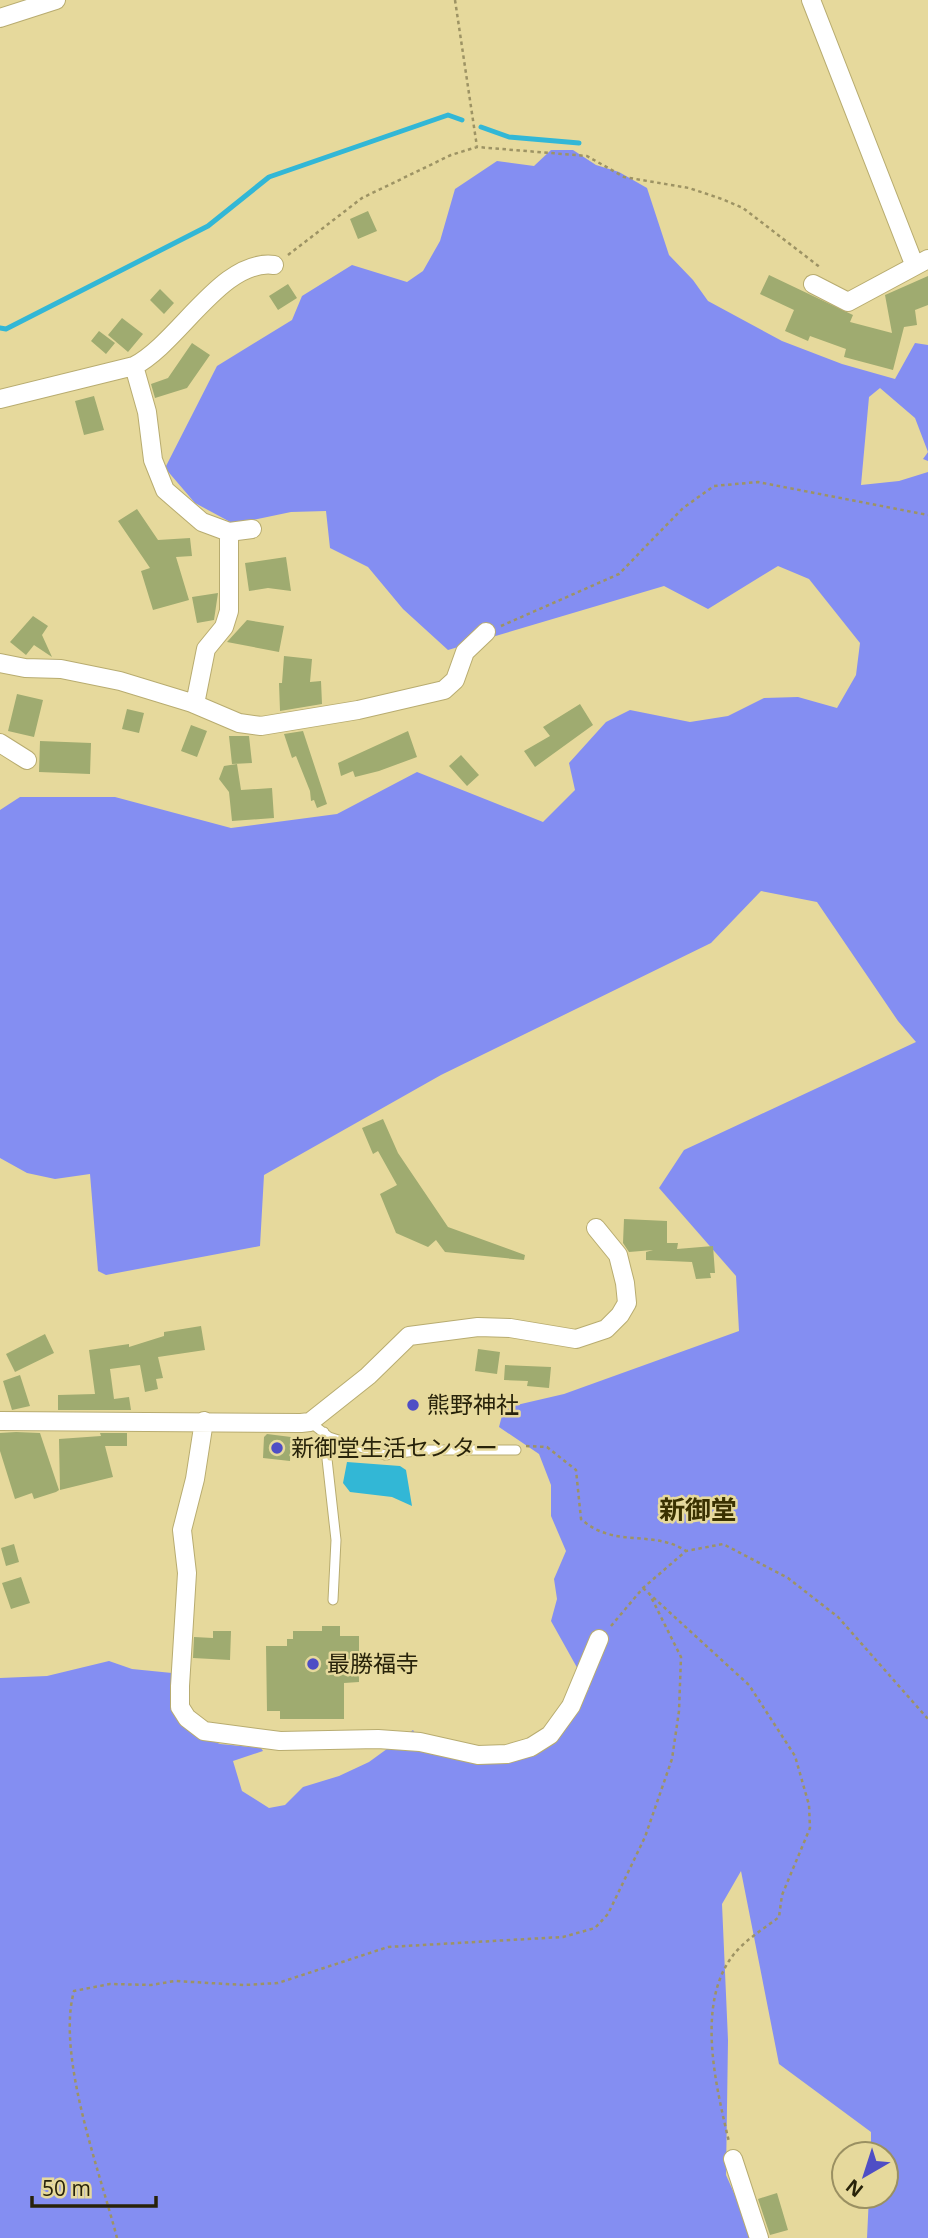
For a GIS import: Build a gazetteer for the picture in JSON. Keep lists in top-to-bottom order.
{
  "districts": ["新御堂"],
  "places": ["熊野神社", "新御堂生活センター", "最勝福寺"],
  "scale_bar": "50 m",
  "north": "bottom left"
}
